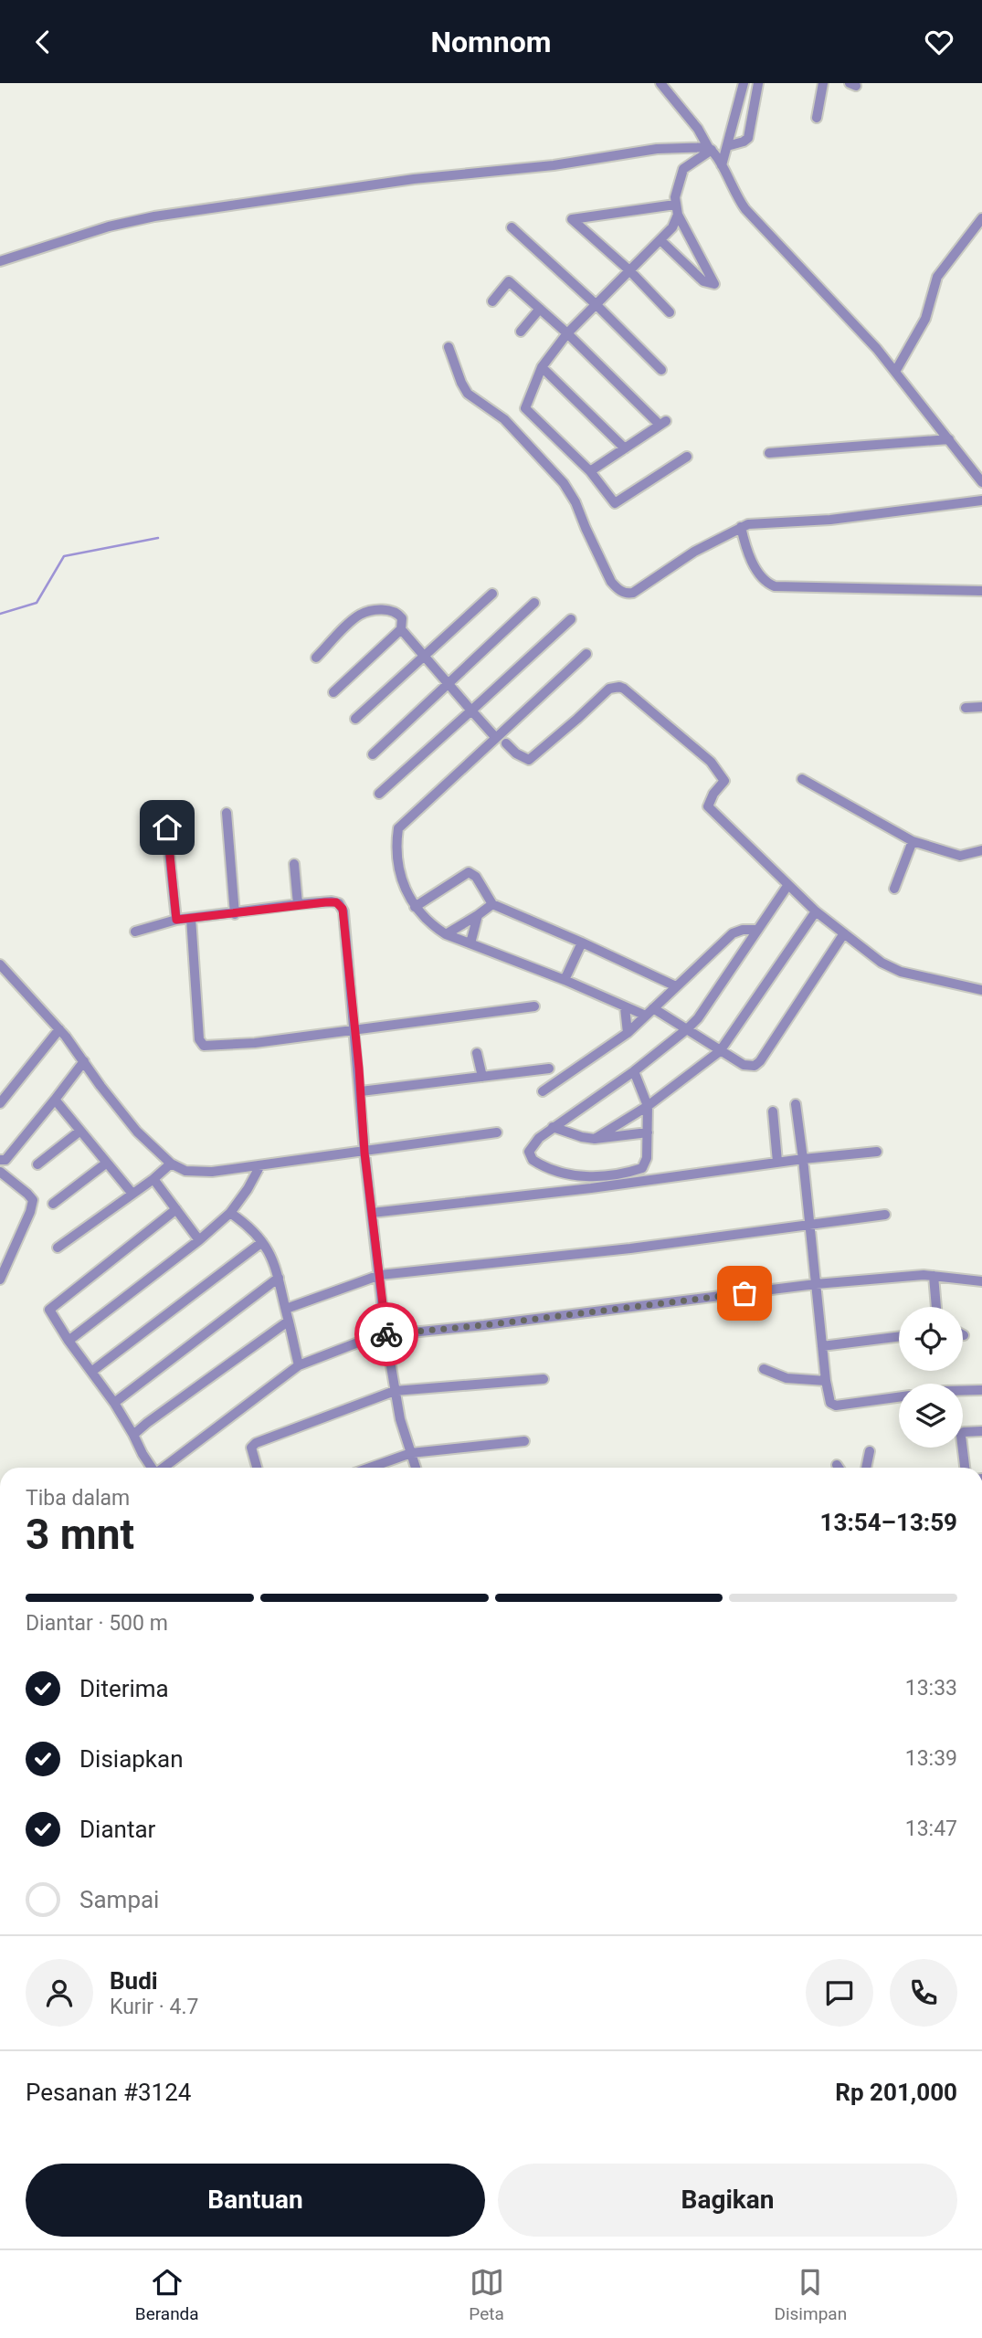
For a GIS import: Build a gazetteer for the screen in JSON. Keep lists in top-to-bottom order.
{
  "page": {
    "header": "Nomnom",
    "heading": ["3 mnt", "Tiba dalam", "13:54–13:59"],
    "panel": [
      "Budi",
      "Kurir · 4.7",
      "Pesanan #3124",
      "Rp 201,000"
    ],
    "bar": "Diantar · 500 m",
    "list": [
      ["Diterima", "13:33"],
      ["Disiapkan", "13:39"],
      ["Diantar", "13:47"],
      "Sampai"
    ],
    "buttons": ["Bantuan", "Bagikan"],
    "tabs": ["Beranda", "Peta", "Disimpan"]
  }
}
